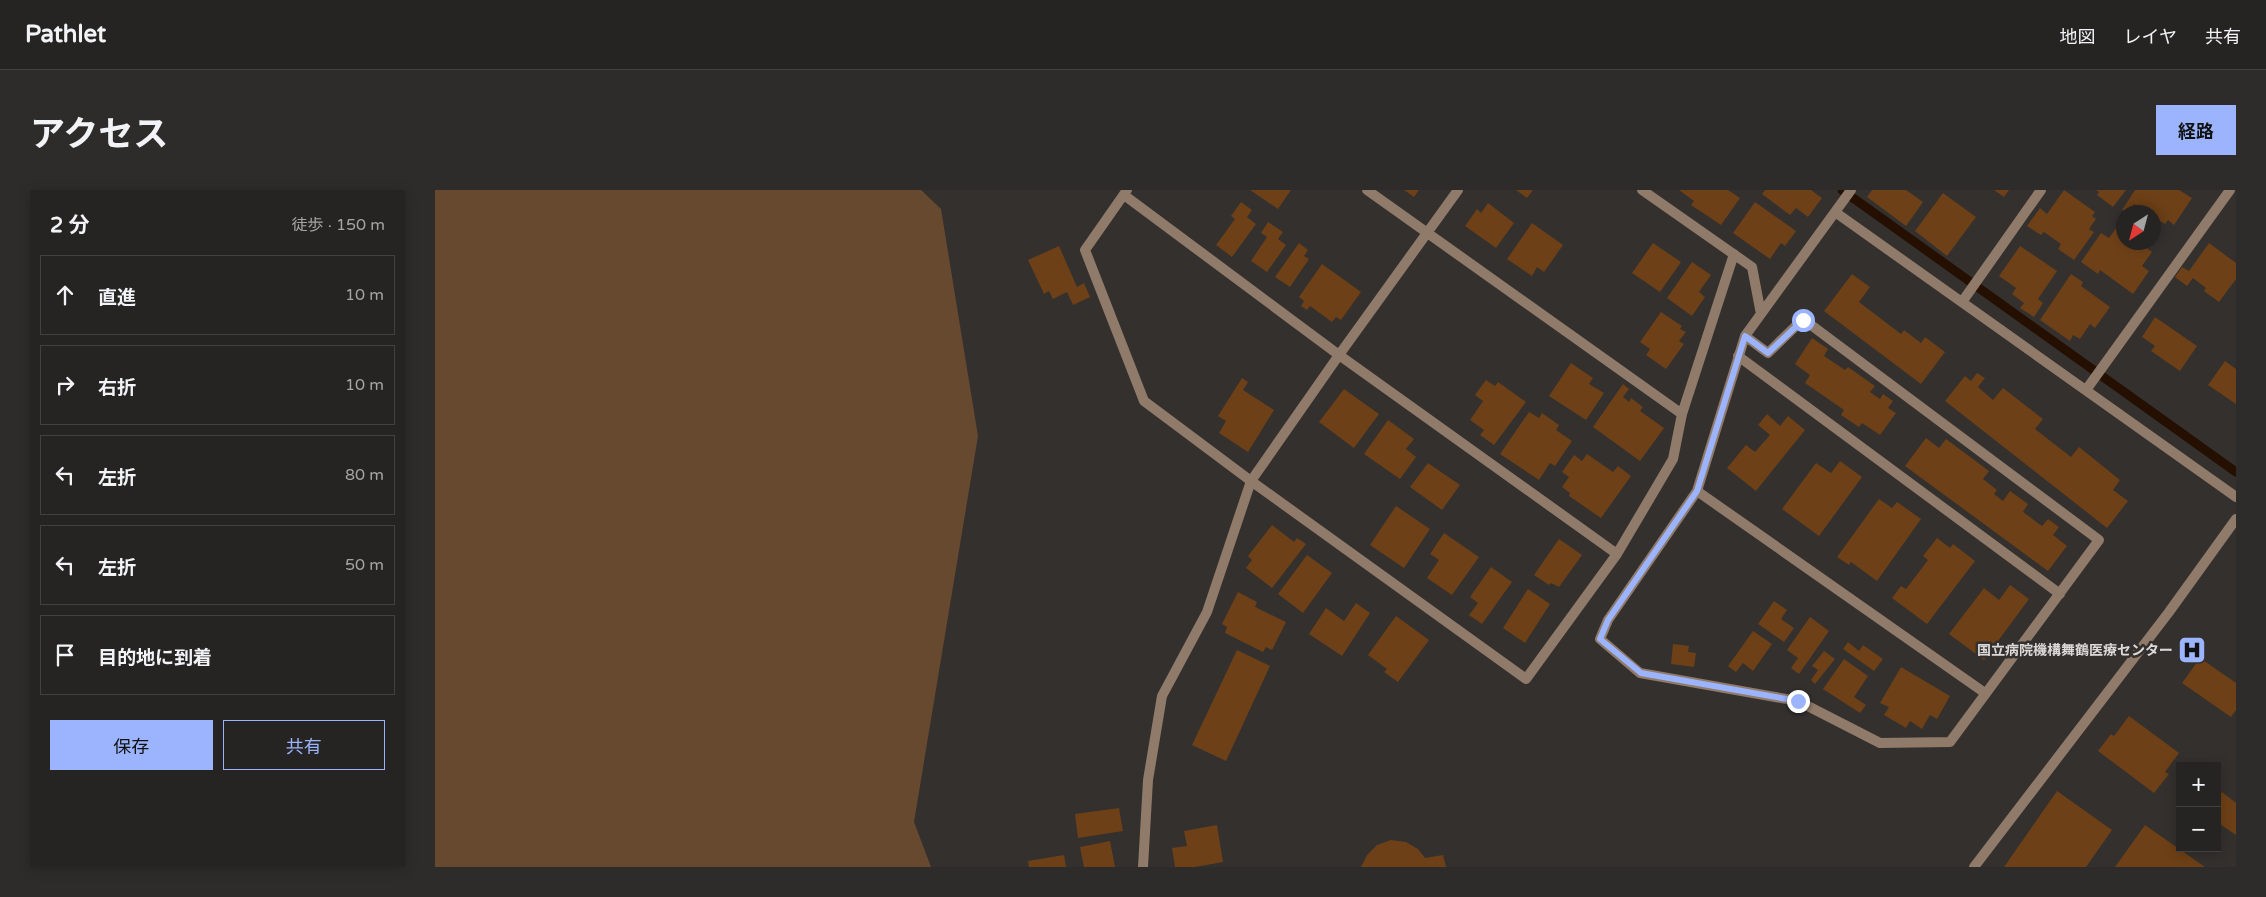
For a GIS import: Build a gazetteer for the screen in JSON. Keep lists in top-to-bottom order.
{
  "places": {
    "hospital": ["国立病院機構舞鶴医療センター"]
  },
  "north": "bottom left",
  "page": {
    "header": "Pathlet",
    "nav": ["地図", "レイヤ", "共有"],
    "title": "アクセス",
    "buttons": [
      "経路",
      ["保存", "共有"]
    ],
    "heading": ["2 分", "徒歩 · 150 m"],
    "list": [
      ["直進", "10 m"],
      ["右折", "10 m"],
      ["左折", "80 m"],
      ["左折", "50 m"],
      "目的地に到着"
    ],
    "map_buttons": ["+", "−"]
  }
}
